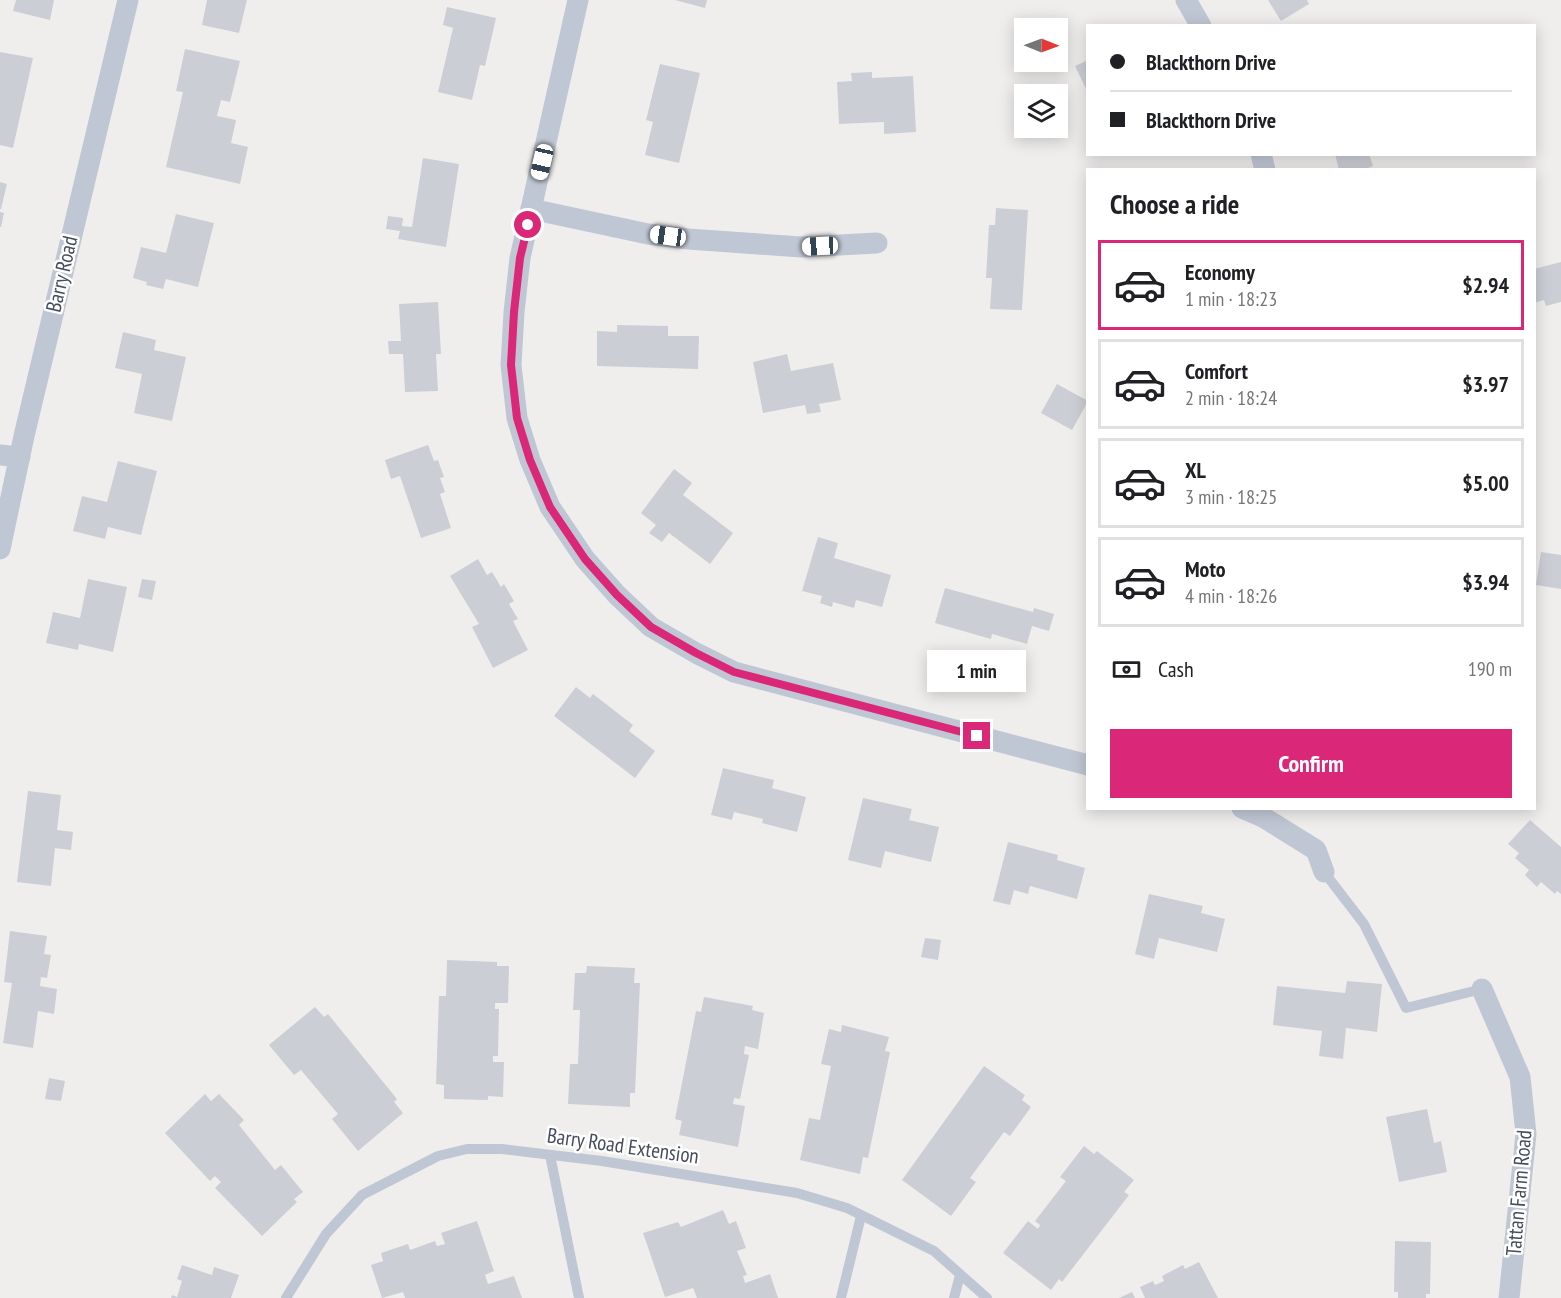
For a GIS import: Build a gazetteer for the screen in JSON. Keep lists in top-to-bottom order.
{
  "streets": {
    "street": ["Barry Road", "Tattan Farm Road"],
    "lane": ["Barry Road Extension"]
  },
  "north": "right",
  "page": {
    "banner": ["Blackthorn Drive", "Blackthorn Drive"],
    "heading": "Choose a ride",
    "list": [
      {
        "name": "Economy",
        "note": "1 min · 18:23",
        "value": "$2.94"
      },
      {
        "name": "Comfort",
        "note": "2 min · 18:24",
        "value": "$3.97"
      },
      {
        "name": "XL",
        "note": "3 min · 18:25",
        "value": "$5.00"
      },
      {
        "name": "Moto",
        "note": "4 min · 18:26",
        "value": "$3.94"
      }
    ],
    "pay": ["Cash", "190 m"],
    "bubble": "1 min",
    "buttons": "Confirm"
  }
}
